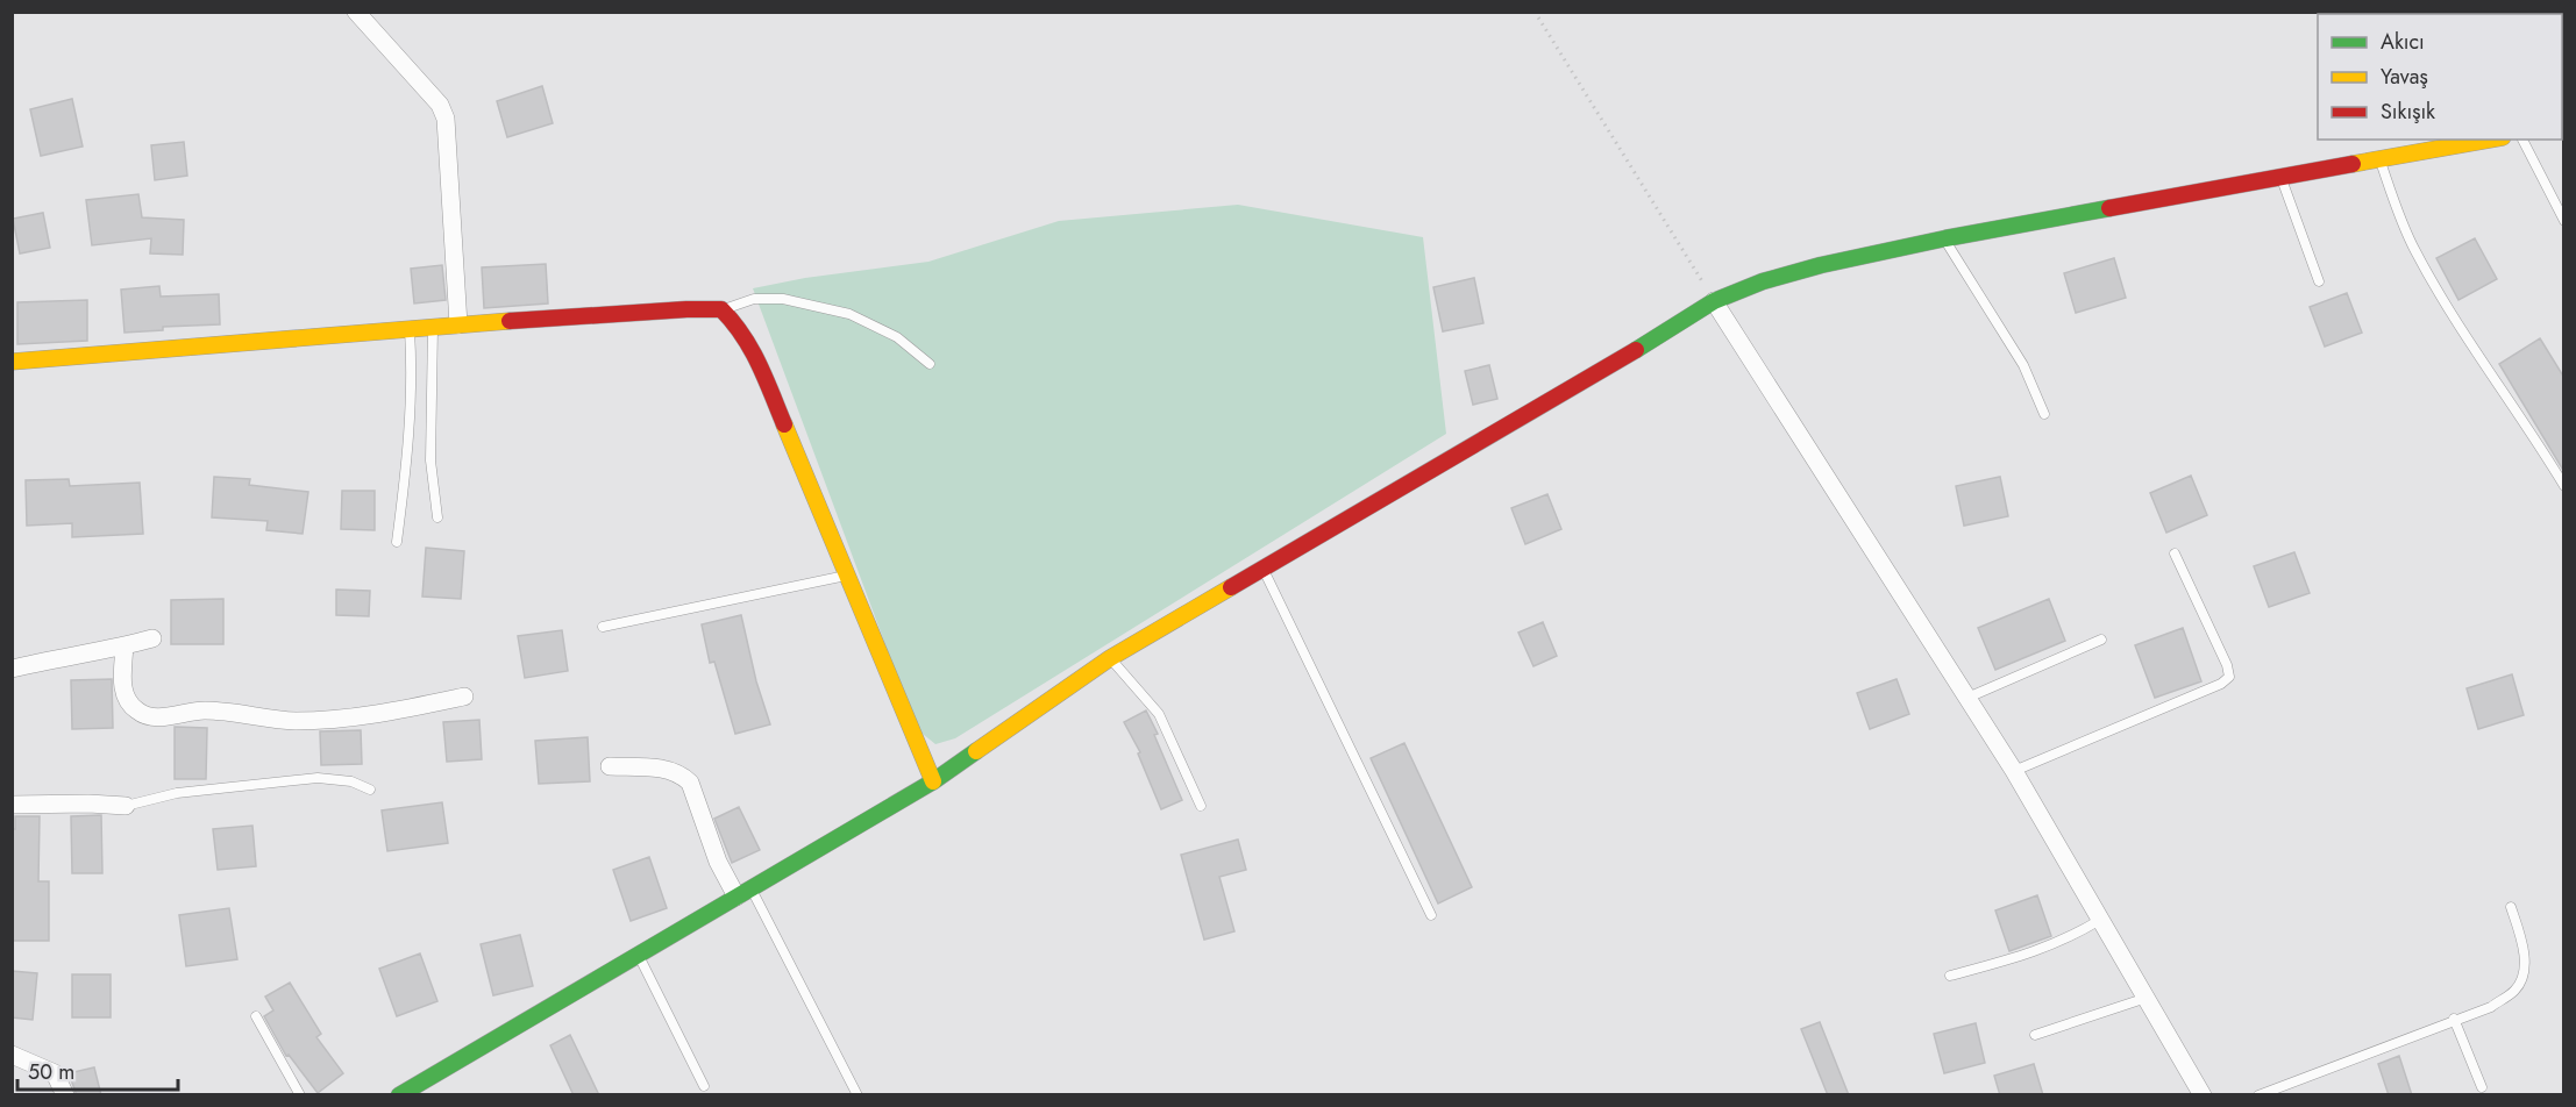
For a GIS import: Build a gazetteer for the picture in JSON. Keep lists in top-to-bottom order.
{
  "legend": ["Akıcı", "Yavaş", "Sıkışık"],
  "scale_bar": "50 m"
}
